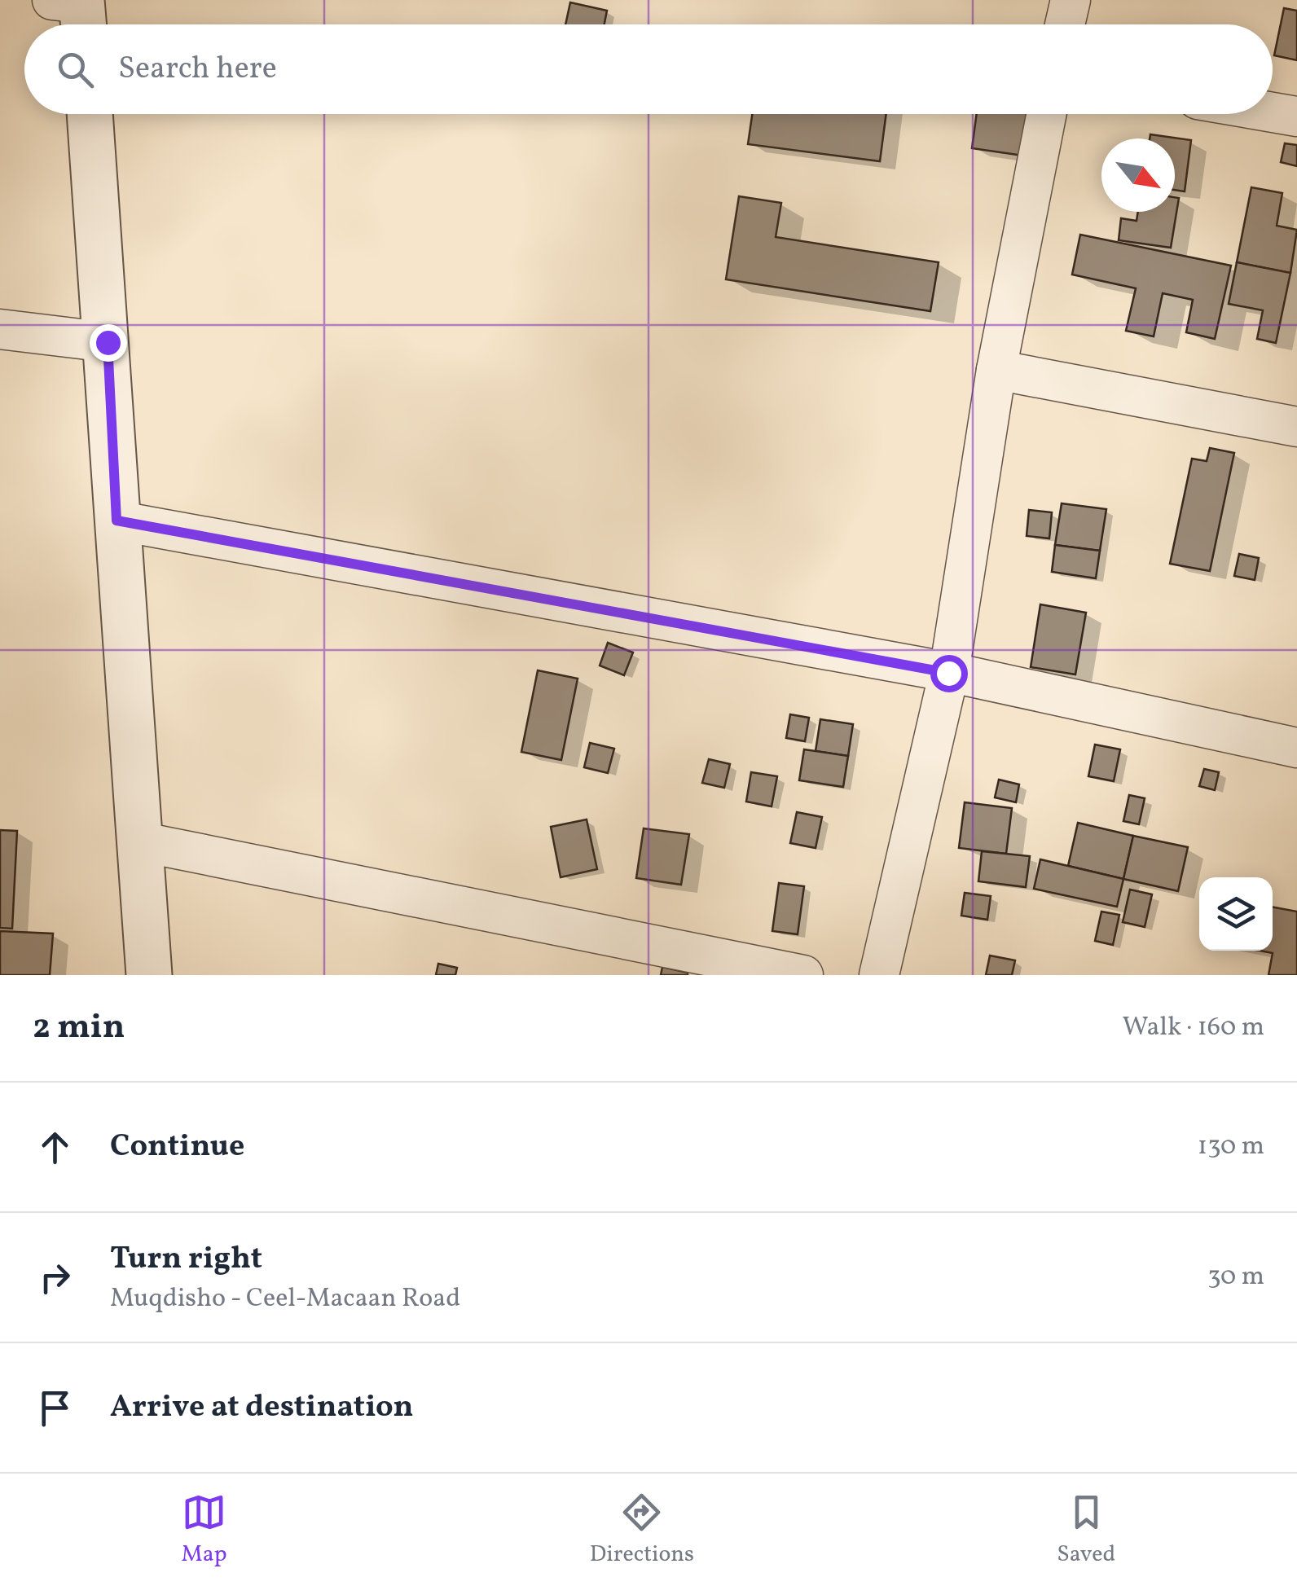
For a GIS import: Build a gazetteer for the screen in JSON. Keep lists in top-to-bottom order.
{
  "north": "bottom right",
  "page": {
    "search": "Search here",
    "heading": ["2 min", "Walk · 160 m"],
    "list": [
      ["Continue", "130 m"],
      ["Turn right", "Muqdisho - Ceel-Macaan Road", "30 m"],
      "Arrive at destination"
    ],
    "nav": ["Map", "Directions", "Saved"]
  }
}
